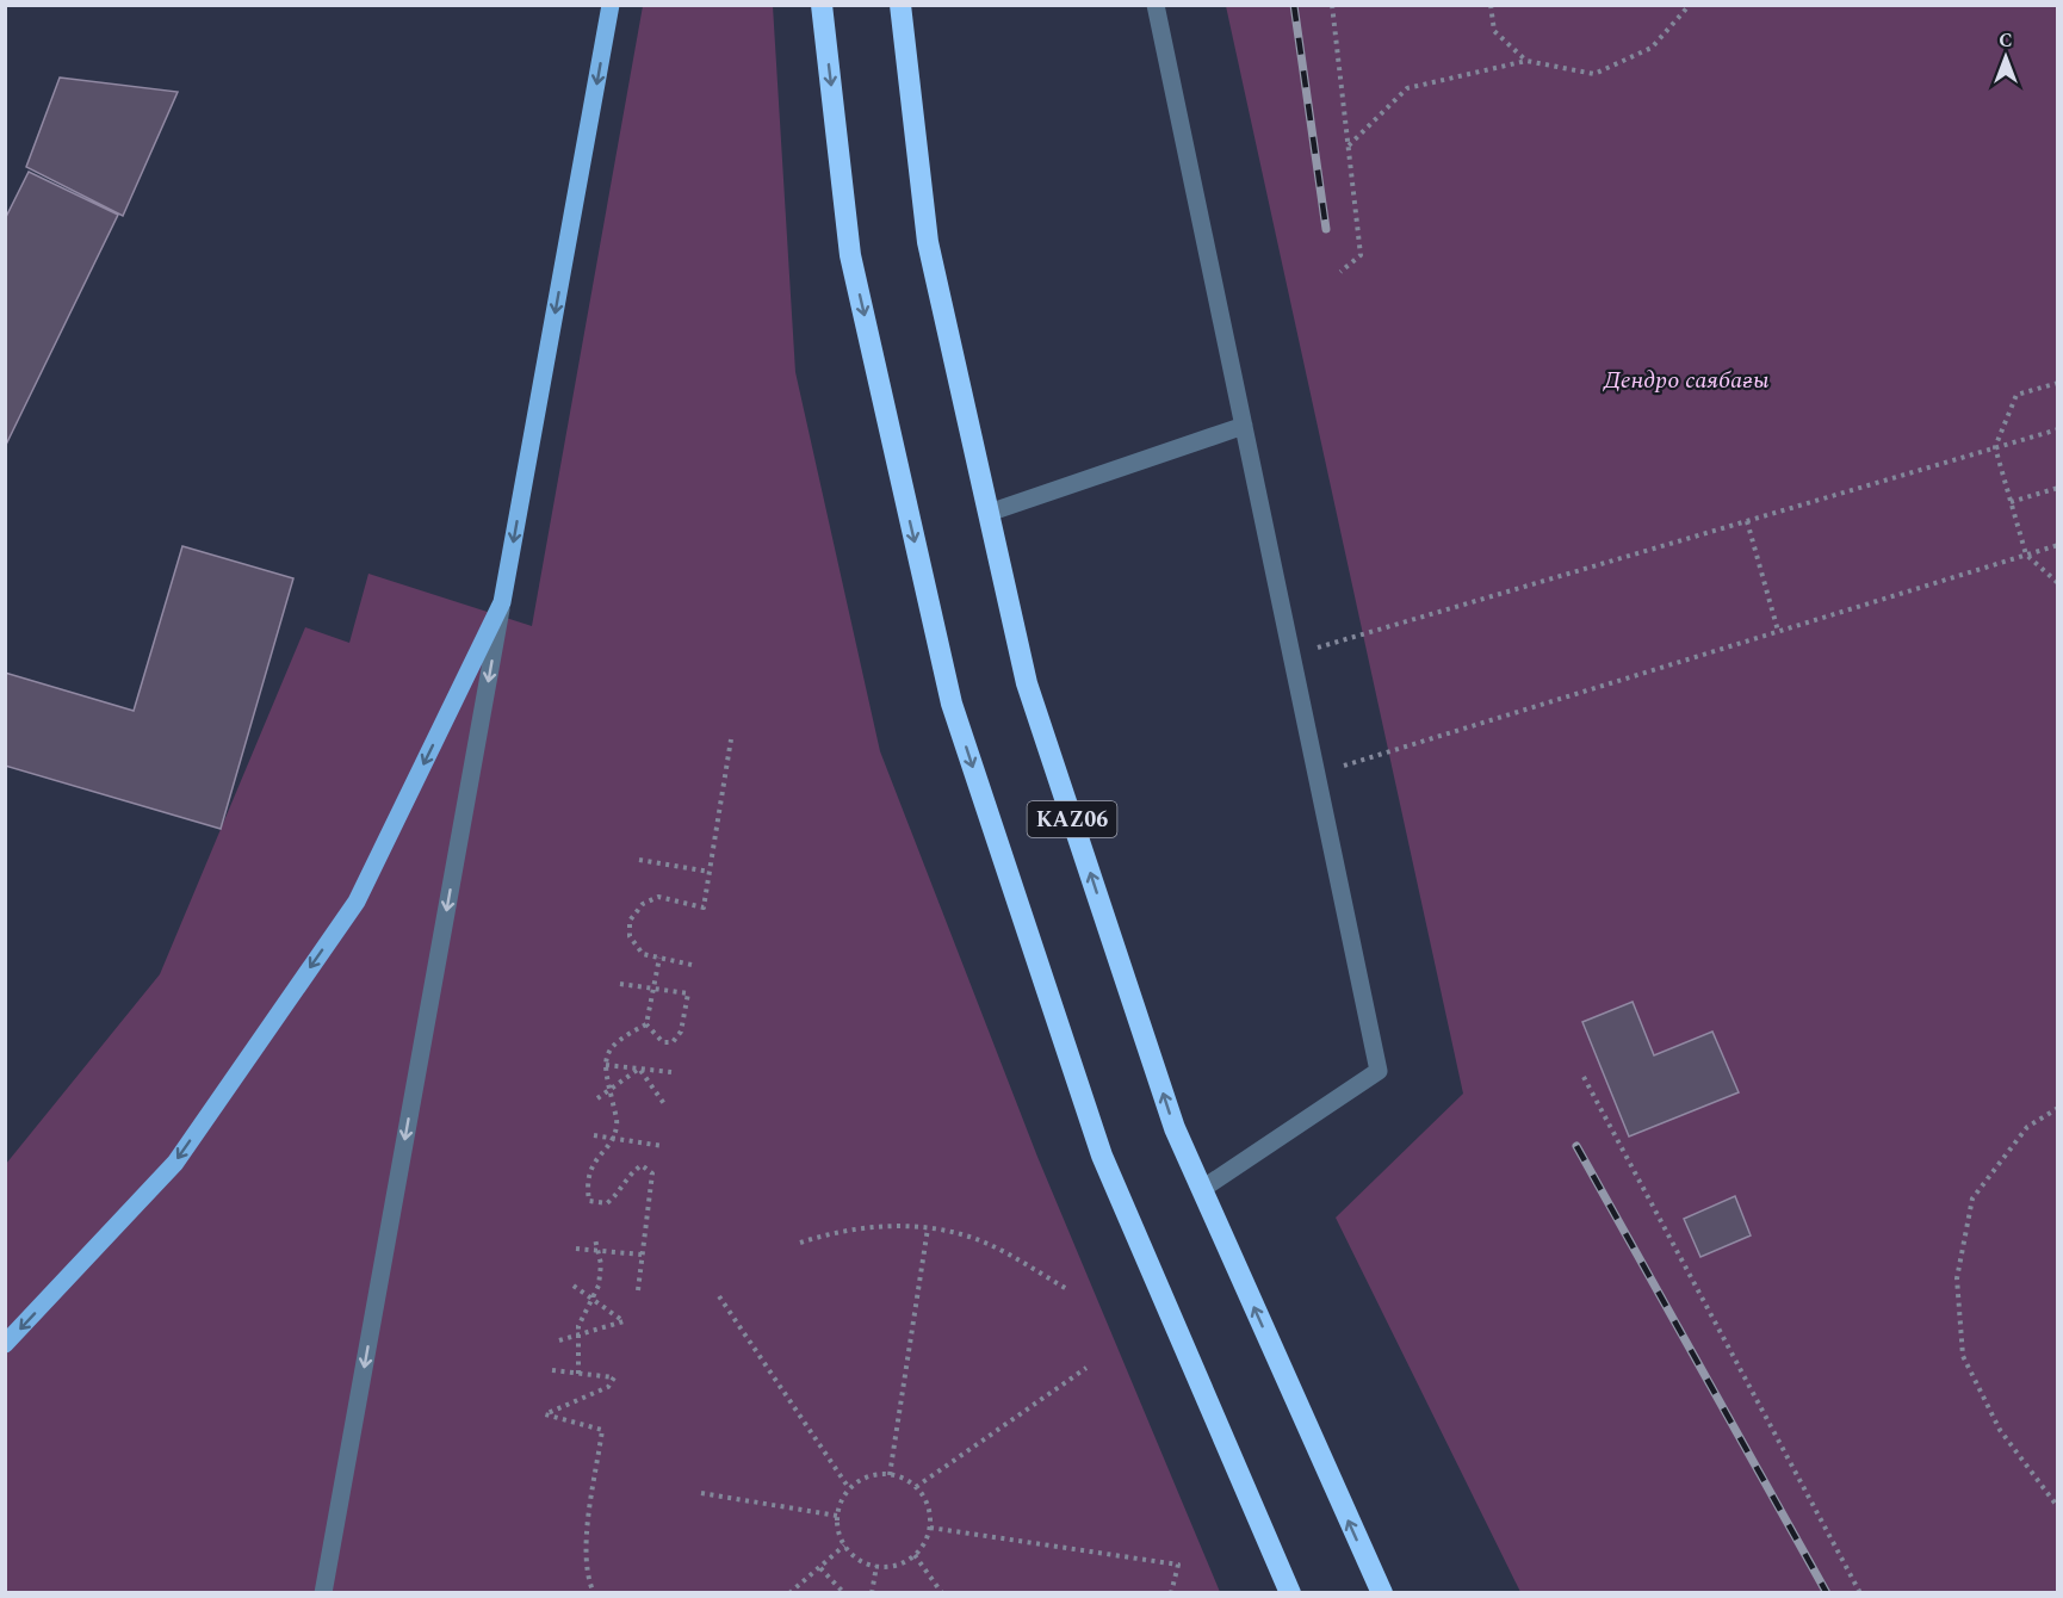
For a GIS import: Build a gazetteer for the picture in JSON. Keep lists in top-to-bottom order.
{
  "streets": {
    "highway": ["KАZ06"]
  },
  "parks": ["Дендро саябағы"],
  "north": "top"
}
